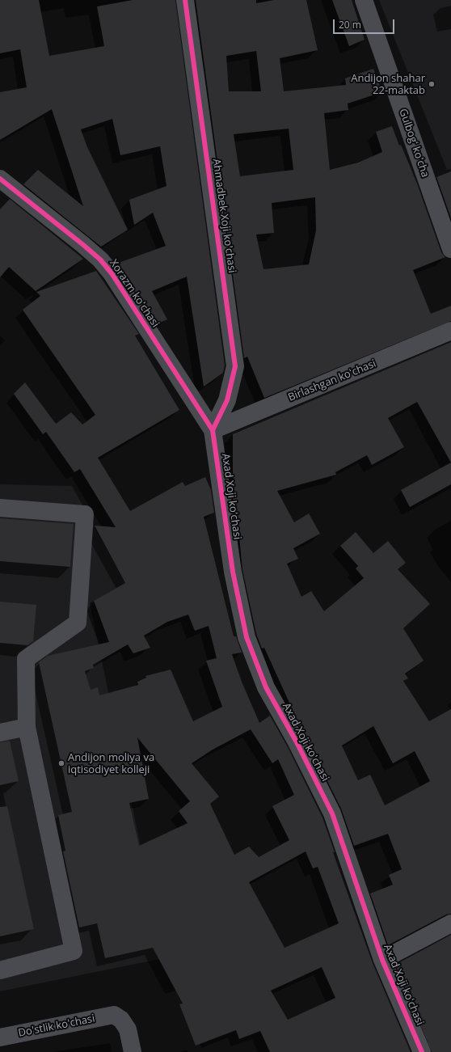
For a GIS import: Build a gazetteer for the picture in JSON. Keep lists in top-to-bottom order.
{
  "streets": {
    "street": [
      "Gulbogʻ koʻcha",
      "Ahmadbek Xoji ko'chasi",
      "Xorazm koʻchasi",
      "Birlashgan koʻchasi",
      "Axad Xoji koʻchasi",
      "Do'stlik ko'chasi"
    ]
  },
  "crossings": [
    ["Ahmadbek Xoji ko'chasi", "Xorazm koʻchasi"],
    ["Ahmadbek Xoji ko'chasi", "Birlashgan koʻchasi"],
    ["Ahmadbek Xoji ko'chasi", "Axad Xoji koʻchasi"],
    ["Xorazm koʻchasi", "Birlashgan koʻchasi"],
    ["Xorazm koʻchasi", "Axad Xoji koʻchasi"],
    ["Birlashgan koʻchasi", "Axad Xoji koʻchasi"]
  ],
  "places": ["Andijon shahar 22-maktab", "Andijon moliya va iqtisodiyet kolleji"],
  "scale_bar": "20 m"
}
